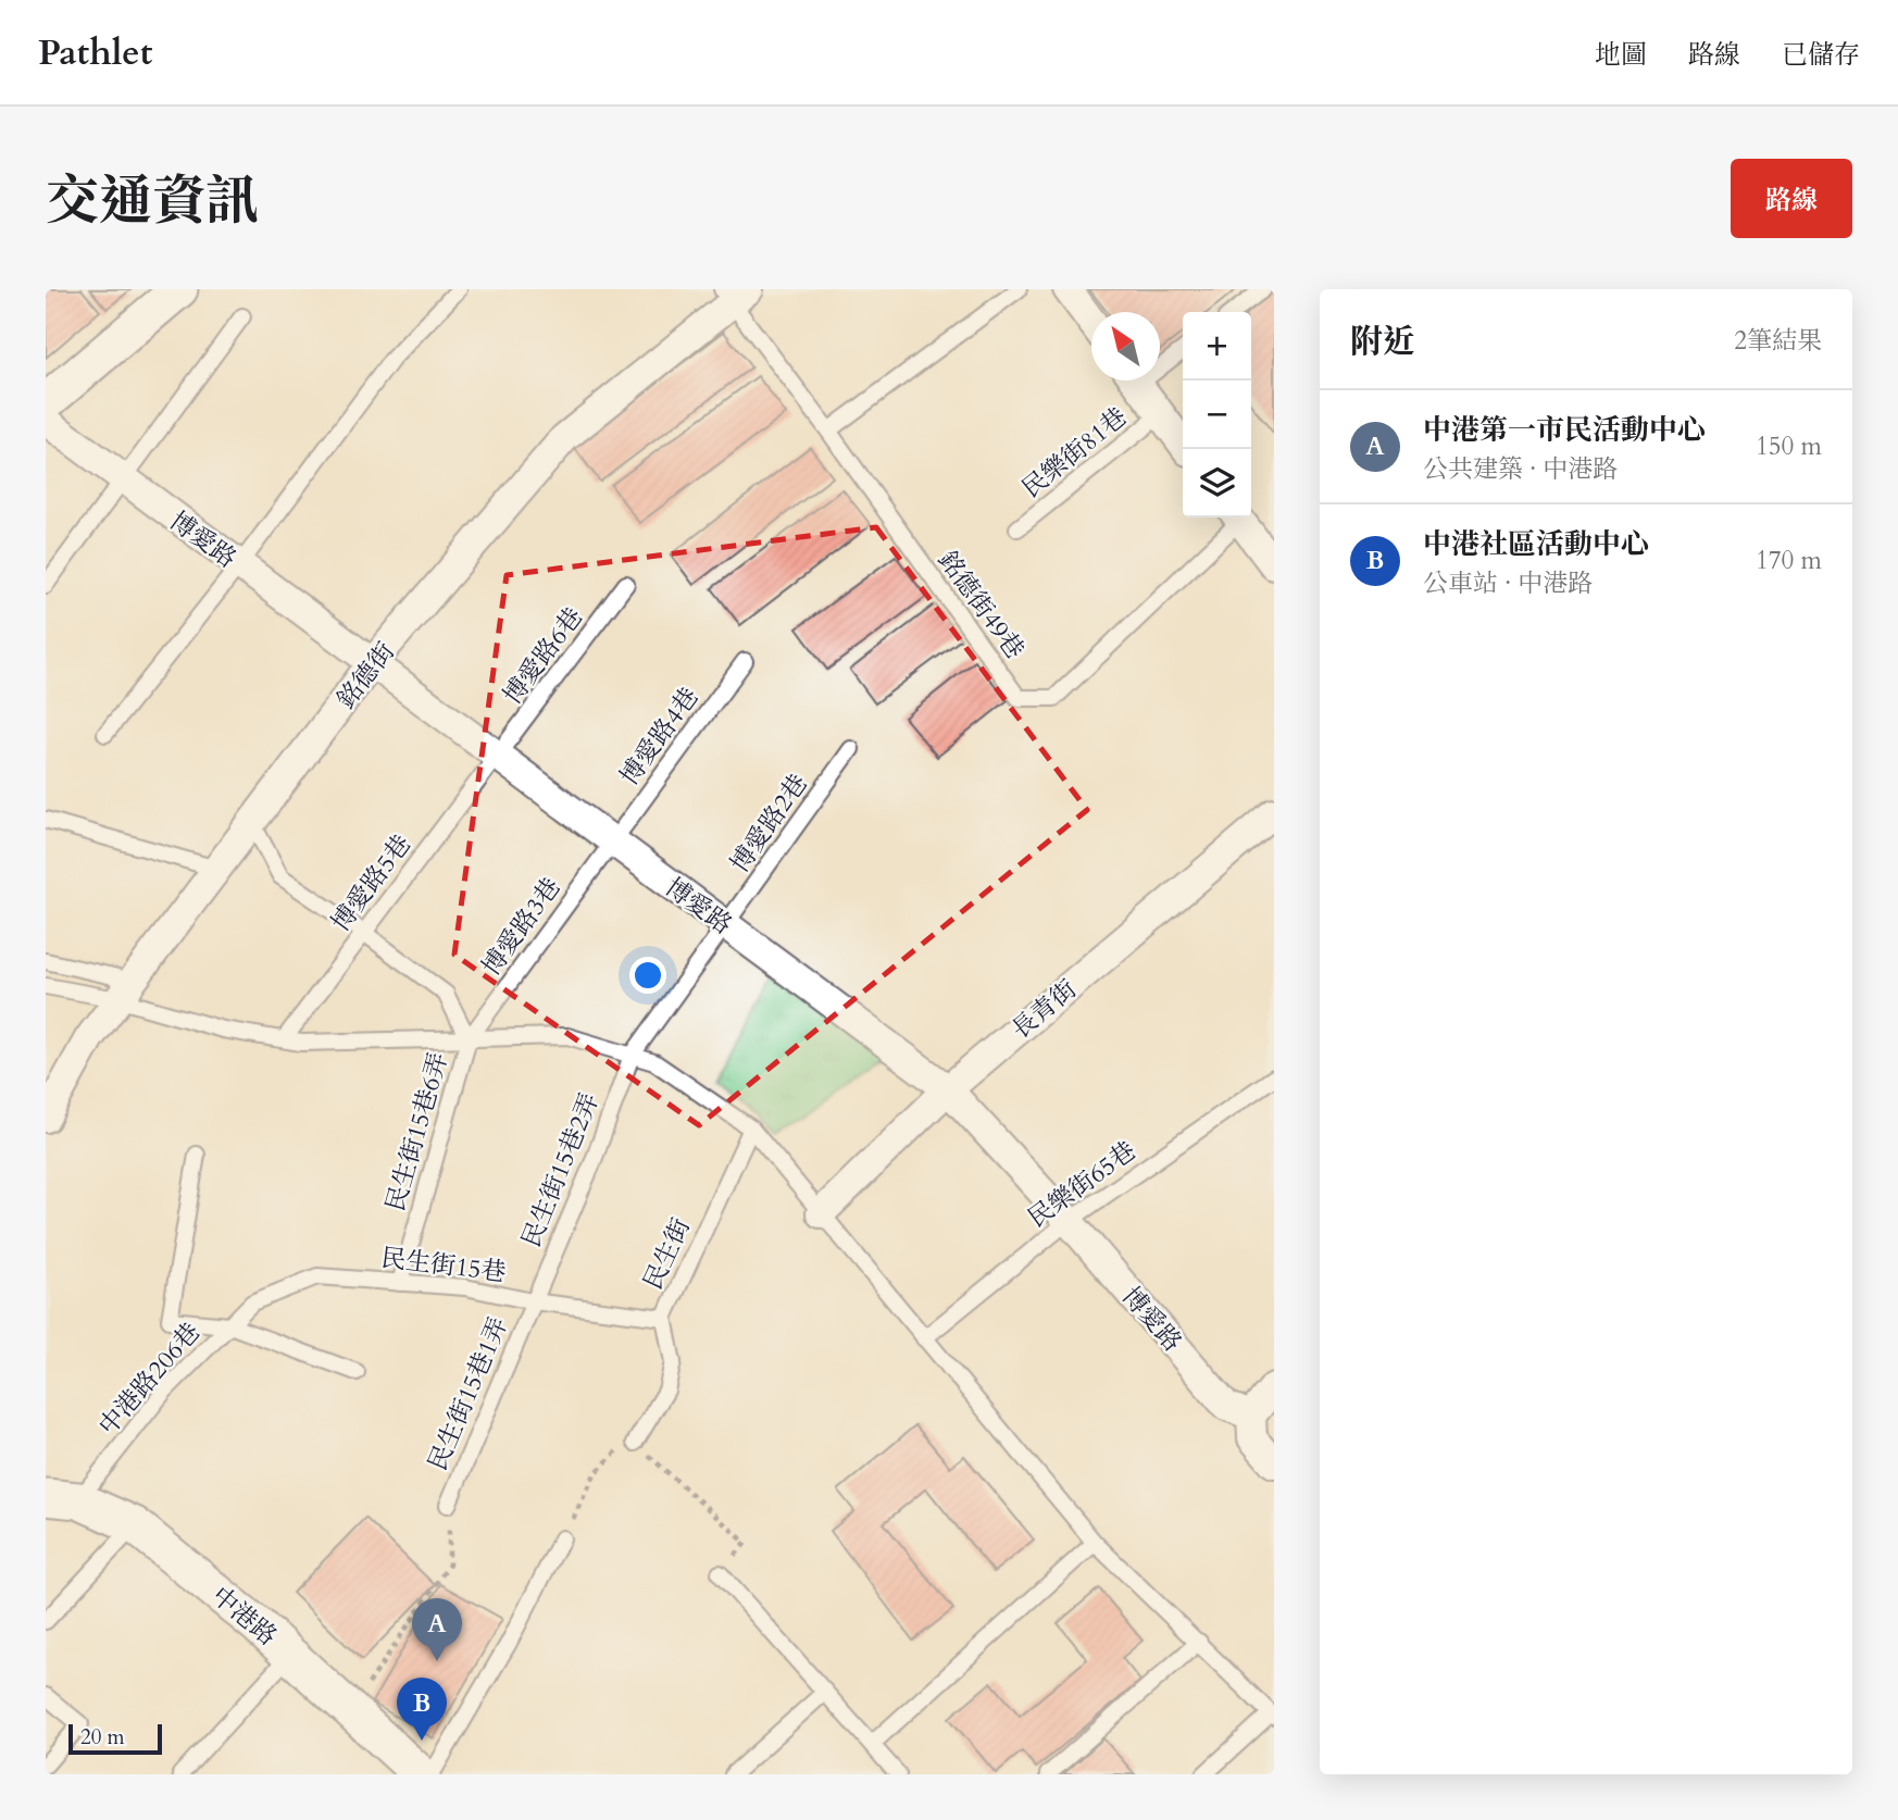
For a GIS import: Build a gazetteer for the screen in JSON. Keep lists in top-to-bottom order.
{
  "streets": {
    "street": [
      "博愛路",
      "銘德街",
      "長青街",
      "中港路"
    ],
    "lane": [
      "民樂街81巷",
      "銘德街49巷",
      "博愛路6巷",
      "博愛路4巷",
      "博愛路2巷",
      "博愛路5巷",
      "博愛路3巷",
      "民生街15巷6弄",
      "民生街15巷2弄",
      "民樂街65巷",
      "民生街",
      "民生街15巷",
      "中港路206巷",
      "民生街15巷1弄"
    ]
  },
  "crossings": [
    ["博愛路", "博愛路6巷"],
    ["博愛路", "銘德街"],
    ["博愛路", "博愛路4巷"],
    ["博愛路", "博愛路2巷"],
    ["博愛路", "博愛路5巷"],
    ["博愛路", "博愛路3巷"],
    ["博愛路", "長青街"],
    ["博愛路", "民樂街65巷"],
    ["銘德街49巷", "銘德街"],
    ["博愛路6巷", "博愛路5巷"],
    ["博愛路4巷", "博愛路3巷"],
    ["博愛路2巷", "民生街15巷2弄"],
    ["博愛路3巷", "民生街15巷6弄"],
    ["民生街15巷6弄", "民生街15巷"],
    ["民生街15巷2弄", "民生街15巷"],
    ["民生街15巷2弄", "民生街15巷1弄"],
    ["民生街", "民生街15巷"],
    ["民生街15巷", "中港路206巷"],
    ["民生街15巷", "民生街15巷1弄"],
    ["中港路206巷", "中港路"]
  ],
  "scale_bar": "20 m",
  "north": "top left",
  "page": {
    "header": "Pathlet",
    "nav": ["地圖", "路線", "已儲存"],
    "title": "交通資訊",
    "buttons": "路線",
    "heading": ["附近", "2筆結果"],
    "map_buttons": ["+", "−"],
    "list": [
      {
        "mark": "A",
        "name": "中港第一市民活動中心",
        "note": "公共建築 · 中港路",
        "value": "150 m"
      },
      {
        "mark": "B",
        "name": "中港社區活動中心",
        "note": "公車站 · 中港路",
        "value": "170 m"
      }
    ],
    "pins": ["A", "B"],
    "scale": "20 m"
  }
}
